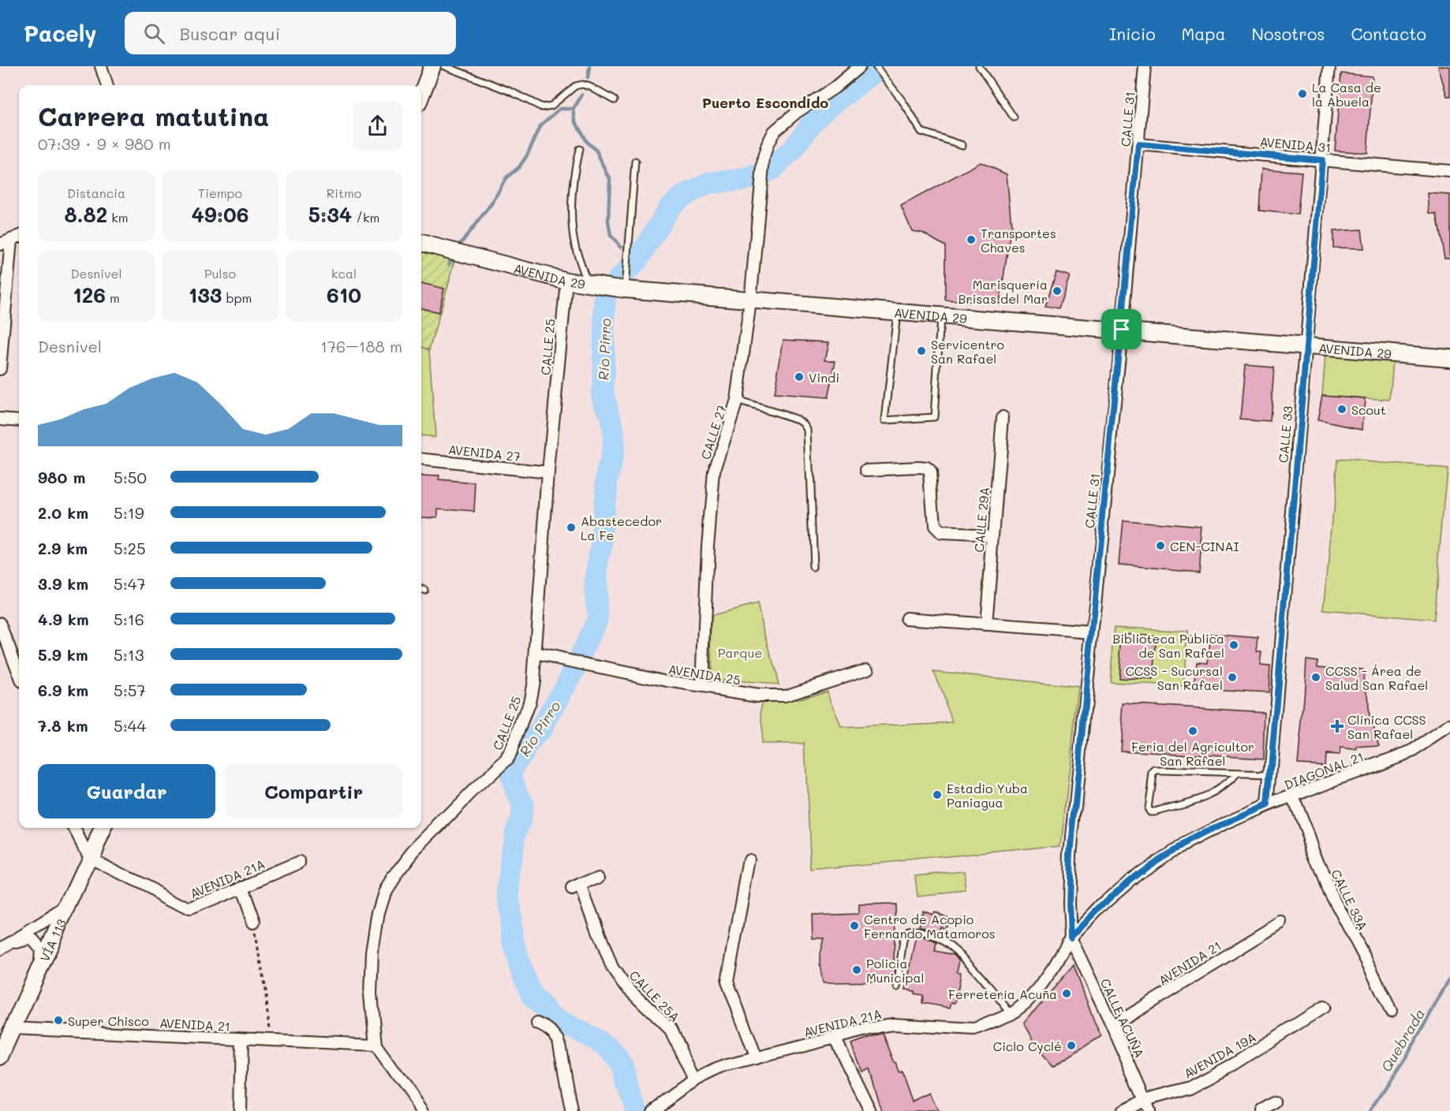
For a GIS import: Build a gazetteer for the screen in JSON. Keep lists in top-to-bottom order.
{
  "streets": {
    "main road": ["AVENIDA 29", "VÍA 113"],
    "street": [
      "CALLE 31",
      "AVENIDA 31",
      "CALLE 25",
      "CALLE 27",
      "CALLE 33",
      "AVENIDA 27",
      "CALLE 29A",
      "AVENIDA 25",
      "DIAGONAL 21",
      "AVENIDA 21A",
      "CALLE 33A",
      "AVENIDA 21",
      "CALLE 25A",
      "CALLE ACUÑA",
      "AVENIDA 19A"
    ]
  },
  "crossings": [
    ["CALLE 31", "AVENIDA 31"],
    ["CALLE 31", "AVENIDA 29"],
    ["CALLE 31", "DIAGONAL 21"],
    ["CALLE 31", "AVENIDA 21A"],
    ["CALLE 31", "CALLE ACUÑA"],
    ["AVENIDA 31", "CALLE 33"],
    ["AVENIDA 29", "CALLE 25"],
    ["AVENIDA 29", "CALLE 27"],
    ["AVENIDA 29", "CALLE 33"],
    ["CALLE 25", "AVENIDA 27"],
    ["CALLE 25", "AVENIDA 25"],
    ["CALLE 25", "AVENIDA 21"],
    ["CALLE 27", "AVENIDA 25"],
    ["CALLE 33", "DIAGONAL 21"],
    ["DIAGONAL 21", "AVENIDA 21A"],
    ["DIAGONAL 21", "CALLE 33A"],
    ["DIAGONAL 21", "CALLE ACUÑA"],
    ["AVENIDA 21A", "VÍA 113"],
    ["AVENIDA 21A", "CALLE 25A"],
    ["AVENIDA 21A", "CALLE ACUÑA"],
    ["VÍA 113", "AVENIDA 21"],
    ["AVENIDA 21", "CALLE ACUÑA"],
    ["CALLE ACUÑA", "AVENIDA 19A"]
  ],
  "districts": ["Puerto Escondido"],
  "water": ["Río Pirro", "Quebrada"],
  "parks": ["Parque"],
  "places": {
    "other": [
      "La Casa de la Abuela",
      "Transportes Chaves",
      "Marisquería Brisas del Mar",
      "Servicentro San Rafael",
      "Vindi",
      "Scout",
      "Abastecedor La Fe",
      "CEN-CINAI",
      "Biblioteca Pública de San Rafael",
      "CCSS - Sucursal San Rafael",
      "CCSS - Área de Salud San Rafael",
      "Feria del Agricultor San Rafael",
      "Estadio Yuba Paniagua",
      "Centro de Acopio Fernando Matamoros",
      "Policía Municipal",
      "Ferretería Acuña",
      "Super Chisco",
      "Ciclo Cyclé"
    ],
    "health": ["Clínica CCSS San Rafael"]
  },
  "page": {
    "header": "Pacely",
    "search": "Buscar aquí",
    "nav": [
      "Inicio",
      "Mapa",
      "Nosotros",
      "Contacto"
    ],
    "heading": ["Carrera matutina", "07:39 · 9 × 980 m"],
    "stats": [
      ["Distancia", "8.82 km"],
      ["Tiempo", "49:06"],
      ["Ritmo", "5:34 /km"],
      ["Desnivel", "126 m"],
      ["Pulso", "133 bpm"],
      ["kcal", "610"]
    ],
    "chart": ["Desnivel", "176–188 m"],
    "list": [
      {
        "name": "980 m",
        "note": "5:50"
      },
      {
        "name": "2.0 km",
        "note": "5:19"
      },
      {
        "name": "2.9 km",
        "note": "5:25"
      },
      {
        "name": "3.9 km",
        "note": "5:47"
      },
      {
        "name": "4.9 km",
        "note": "5:16"
      },
      {
        "name": "5.9 km",
        "note": "5:13"
      },
      {
        "name": "6.9 km",
        "note": "5:57"
      },
      {
        "name": "7.8 km",
        "note": "5:44"
      }
    ],
    "buttons": ["Guardar", "Compartir"]
  }
}
